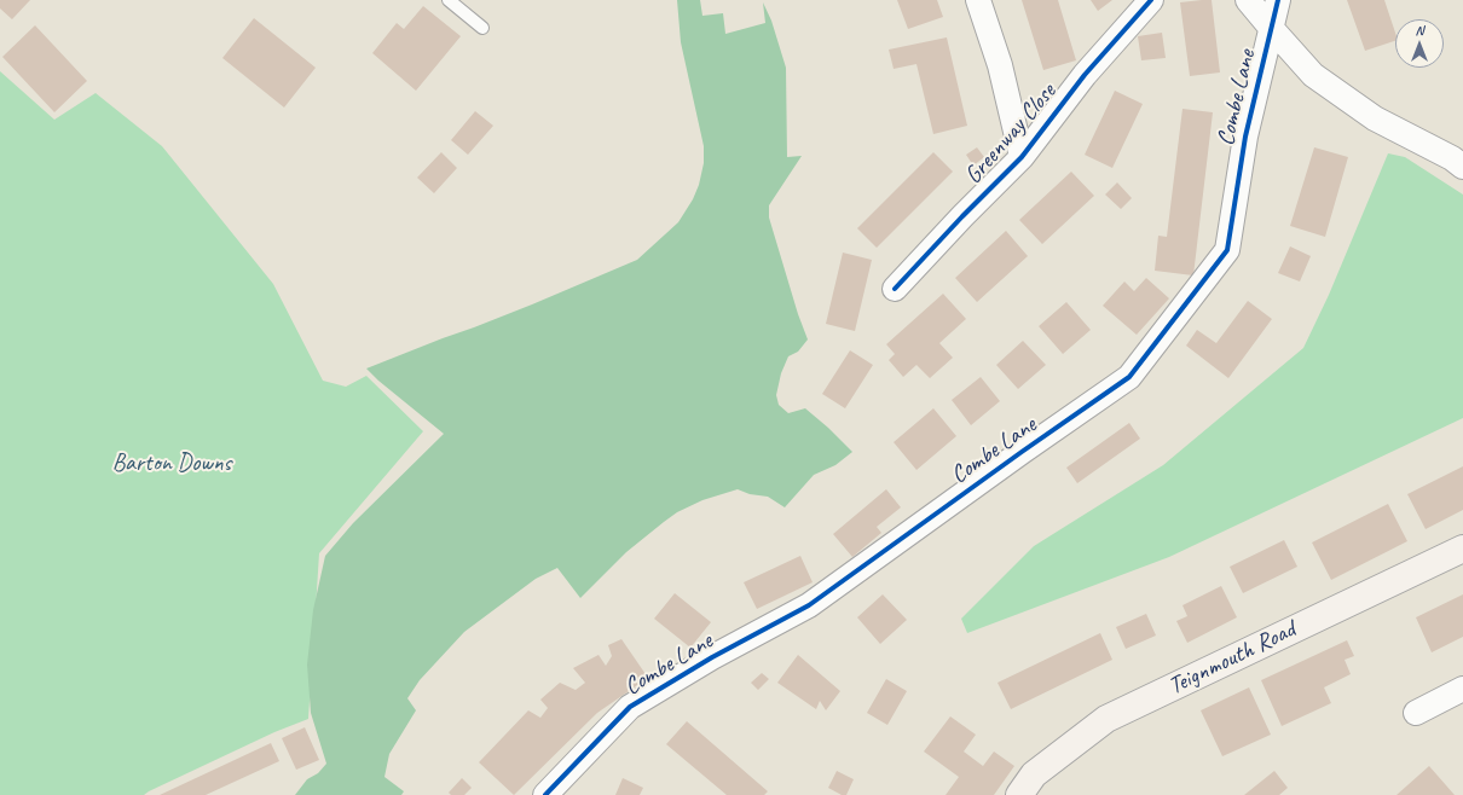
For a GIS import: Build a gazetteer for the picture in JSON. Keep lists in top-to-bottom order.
{
  "streets": {
    "main road": ["Teignmouth Road"],
    "street": ["Combe Lane", "Greenway Close"]
  },
  "parks": ["Barton Downs"],
  "north": "top"
}
